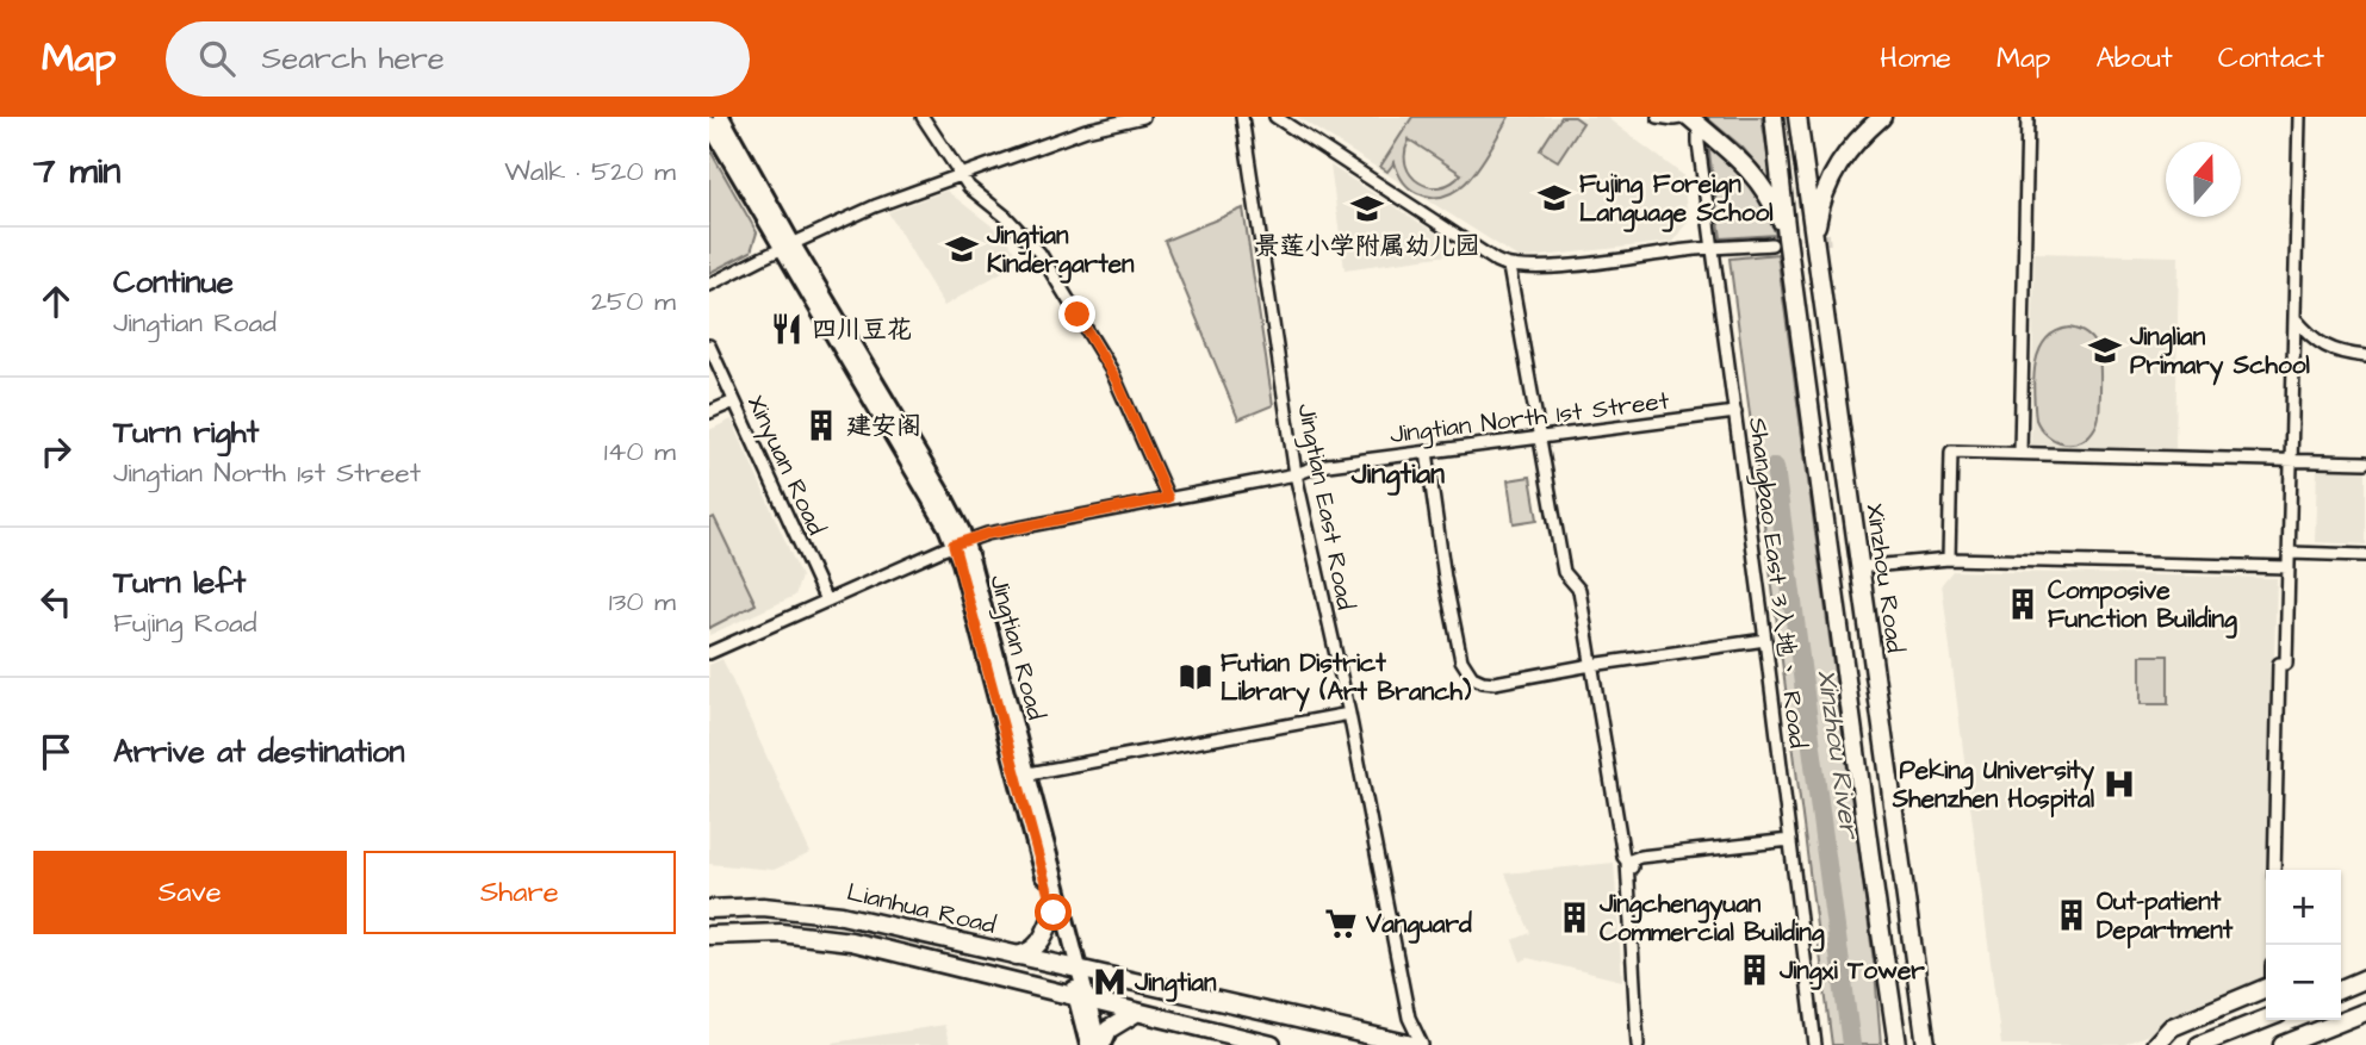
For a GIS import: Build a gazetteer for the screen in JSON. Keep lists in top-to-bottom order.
{
  "streets": {
    "main road": ["Xinzhou Road", "Jingtian Road", "Lianhua Road"],
    "street": [
      "Jingtian North 1st Street",
      "Xinyuan Road",
      "Jingtian East Road",
      "Shangbao East 3入地、 Road"
    ]
  },
  "crossings": [
    ["Jingtian North 1st Street", "Xinyuan Road"],
    ["Jingtian North 1st Street", "Jingtian East Road"],
    ["Jingtian North 1st Street", "Shangbao East 3入地、 Road"],
    ["Jingtian North 1st Street", "Jingtian Road"],
    ["Jingtian Road", "Lianhua Road"]
  ],
  "districts": ["Jingtian"],
  "water": ["Xinzhou River"],
  "places": {
    "school or university": [
      "Fujing Foreign Language School",
      "景莲小学附属幼儿园",
      "Jingtian Kindergarten",
      "Jinglian Primary School"
    ],
    "restaurant": ["四川豆花"],
    "building": [
      "建安阁",
      "Composive Function Building",
      "Out-patient Department",
      "Jingchengyuan Commercial Building",
      "Jingxi Tower"
    ],
    "library": ["Futian District Library (Art Branch)"],
    "hospital": ["Peking University Shenzhen Hospital"],
    "supermarket": ["Vanguard"],
    "metro station": ["Jingtian"]
  },
  "north": "top",
  "page": {
    "header": "Map",
    "search": "Search here",
    "nav": [
      "Home",
      "Map",
      "About",
      "Contact"
    ],
    "heading": ["7 min", "Walk · 520 m"],
    "list": [
      ["Continue", "Jingtian Road", "250 m"],
      ["Turn right", "Jingtian North 1st Street", "140 m"],
      ["Turn left", "Fujing Road", "130 m"],
      "Arrive at destination"
    ],
    "buttons": ["Save", "Share"],
    "map_buttons": ["+", "−"]
  }
}
